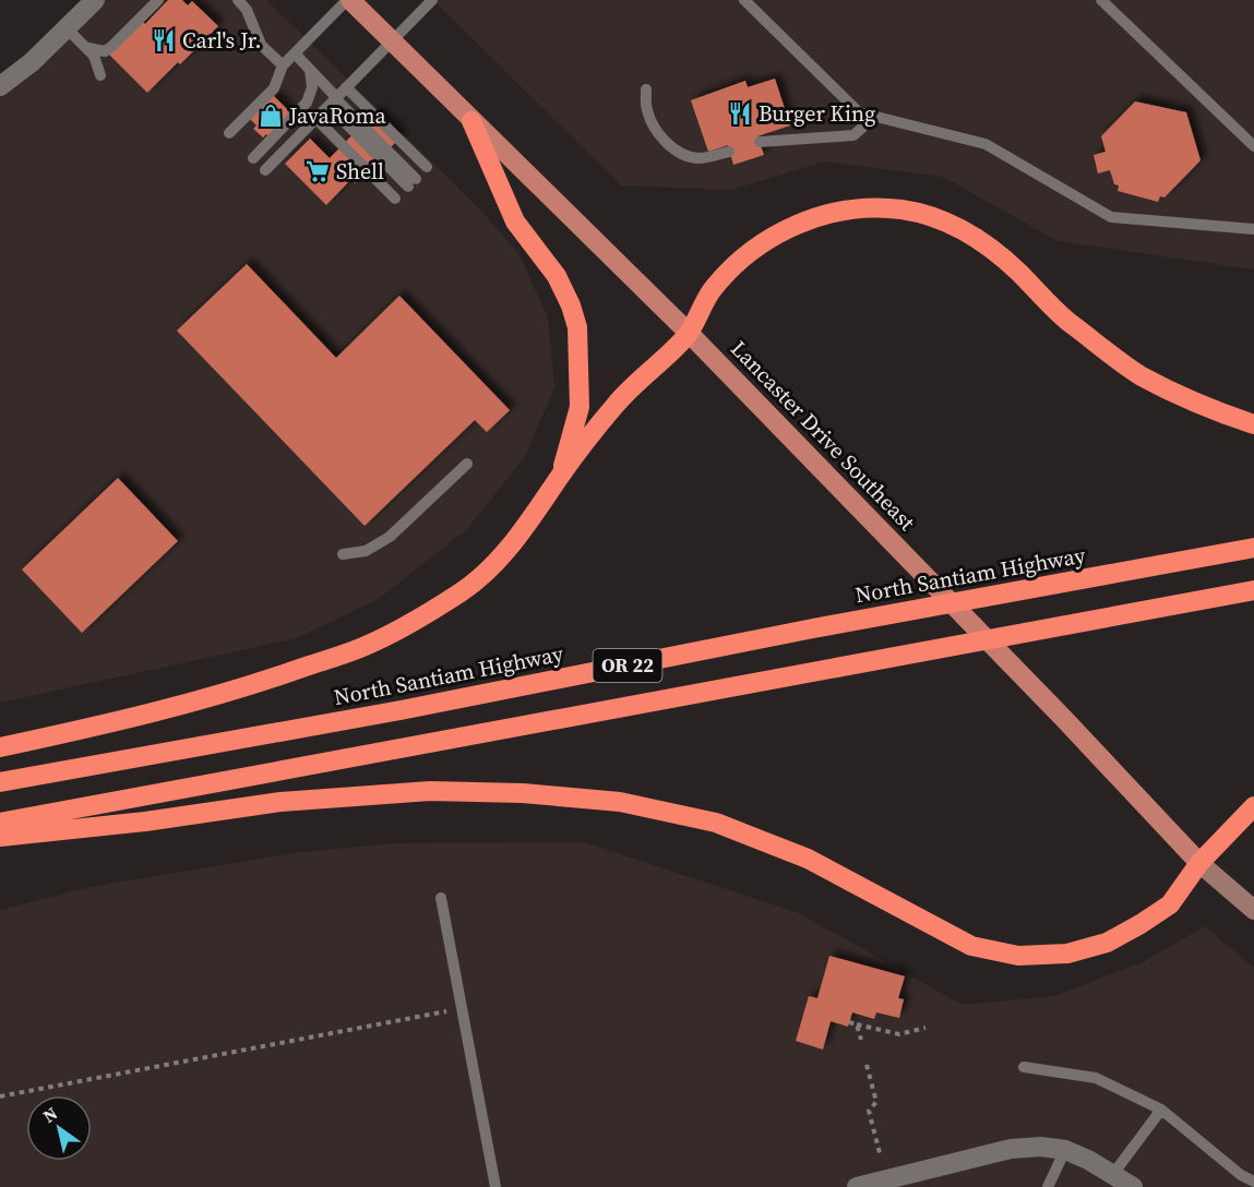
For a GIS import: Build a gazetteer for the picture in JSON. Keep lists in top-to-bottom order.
{
  "streets": {
    "highway": ["North Santiam Highway", "OR 22"],
    "main road": ["Lancaster Drive Southeast"]
  },
  "places": {
    "restaurant": ["Carl's Jr.", "Burger King"],
    "shop": ["JavaRoma"],
    "supermarket": ["Shell"]
  },
  "north": "top left"
}
